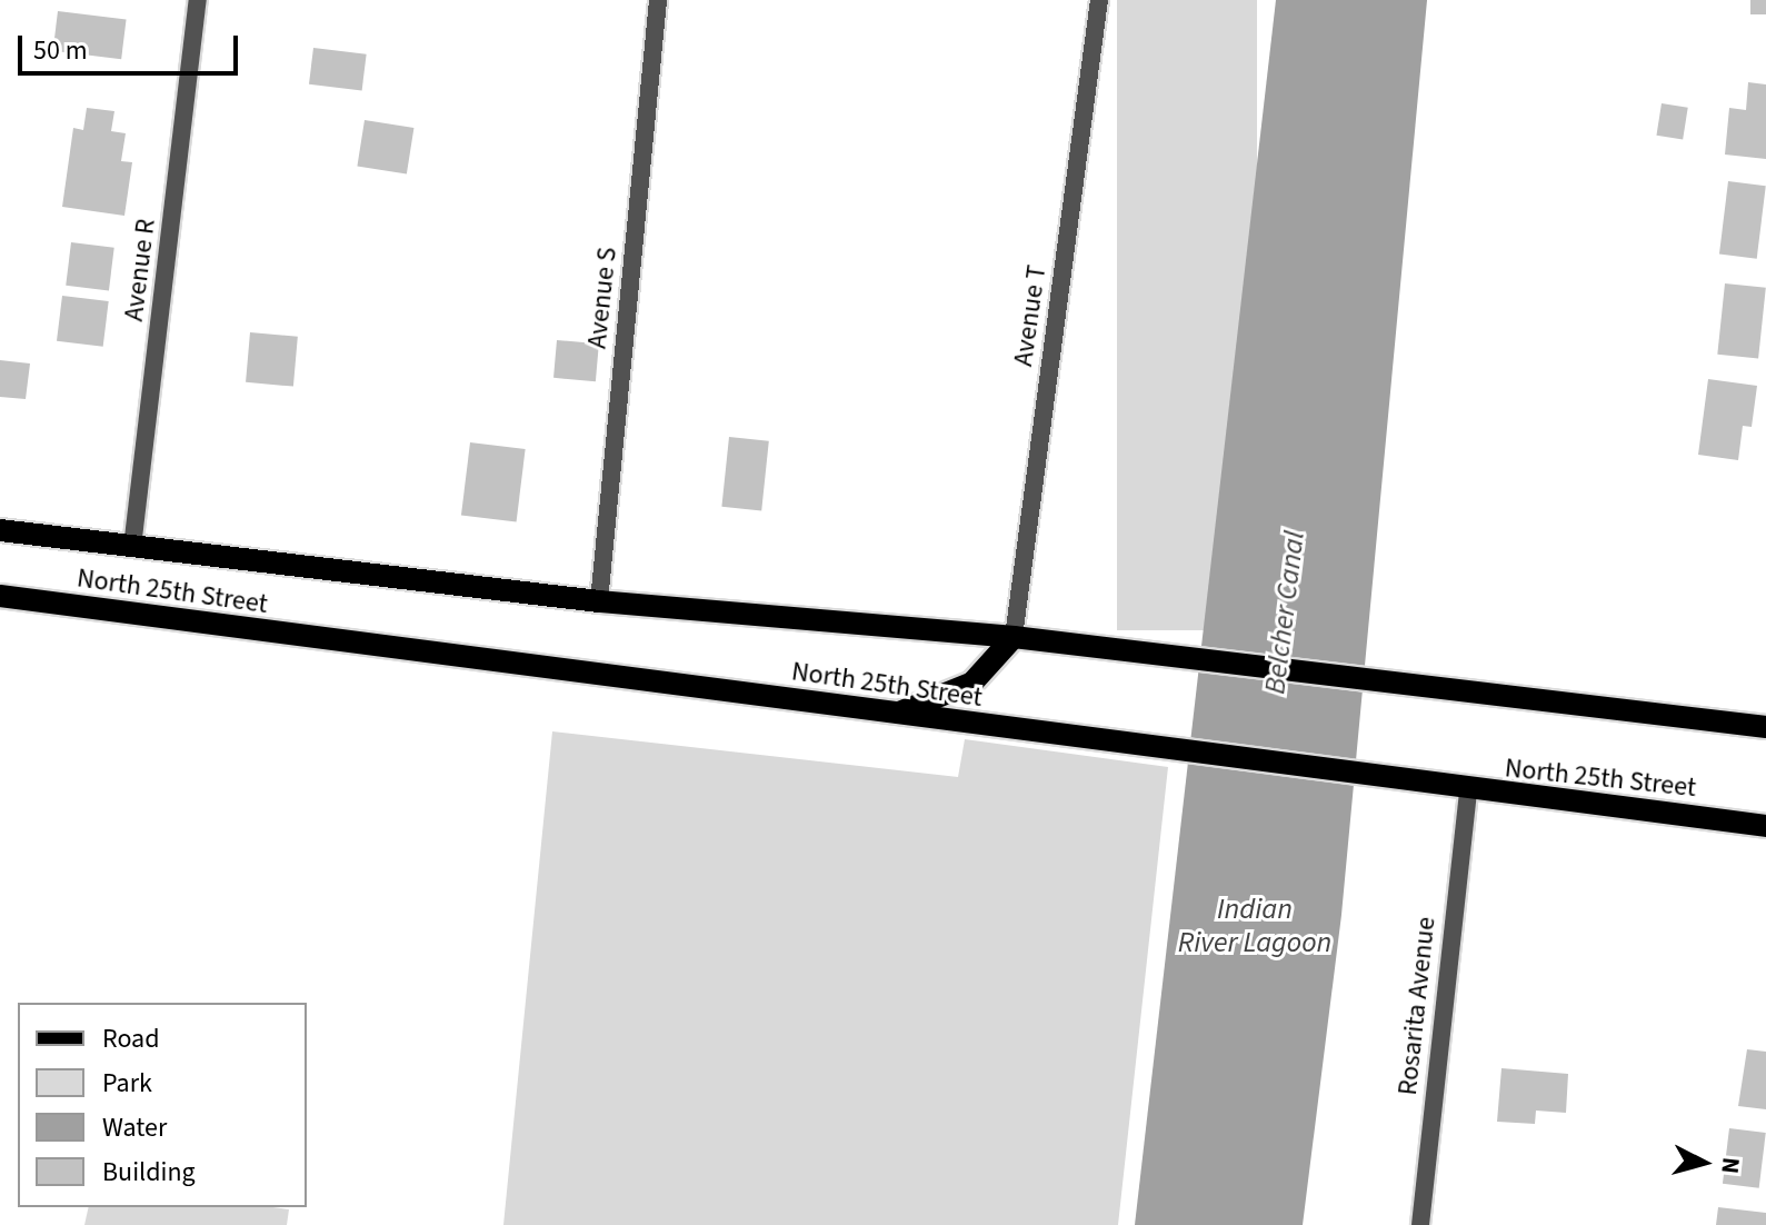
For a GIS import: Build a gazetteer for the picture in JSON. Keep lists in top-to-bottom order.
{
  "streets": {
    "main road": ["North 25th Street"],
    "street": [
      "Avenue R",
      "Avenue S",
      "Avenue T",
      "Rosarita Avenue"
    ]
  },
  "crossings": [
    ["Avenue R", "North 25th Street"],
    ["Avenue S", "North 25th Street"],
    ["Avenue T", "North 25th Street"],
    ["North 25th Street", "Rosarita Avenue"]
  ],
  "water": ["Belcher Canal", "Indian River Lagoon"],
  "legend": [
    "Road",
    "Park",
    "Water",
    "Building"
  ],
  "scale_bar": "50 m",
  "north": "right"
}
